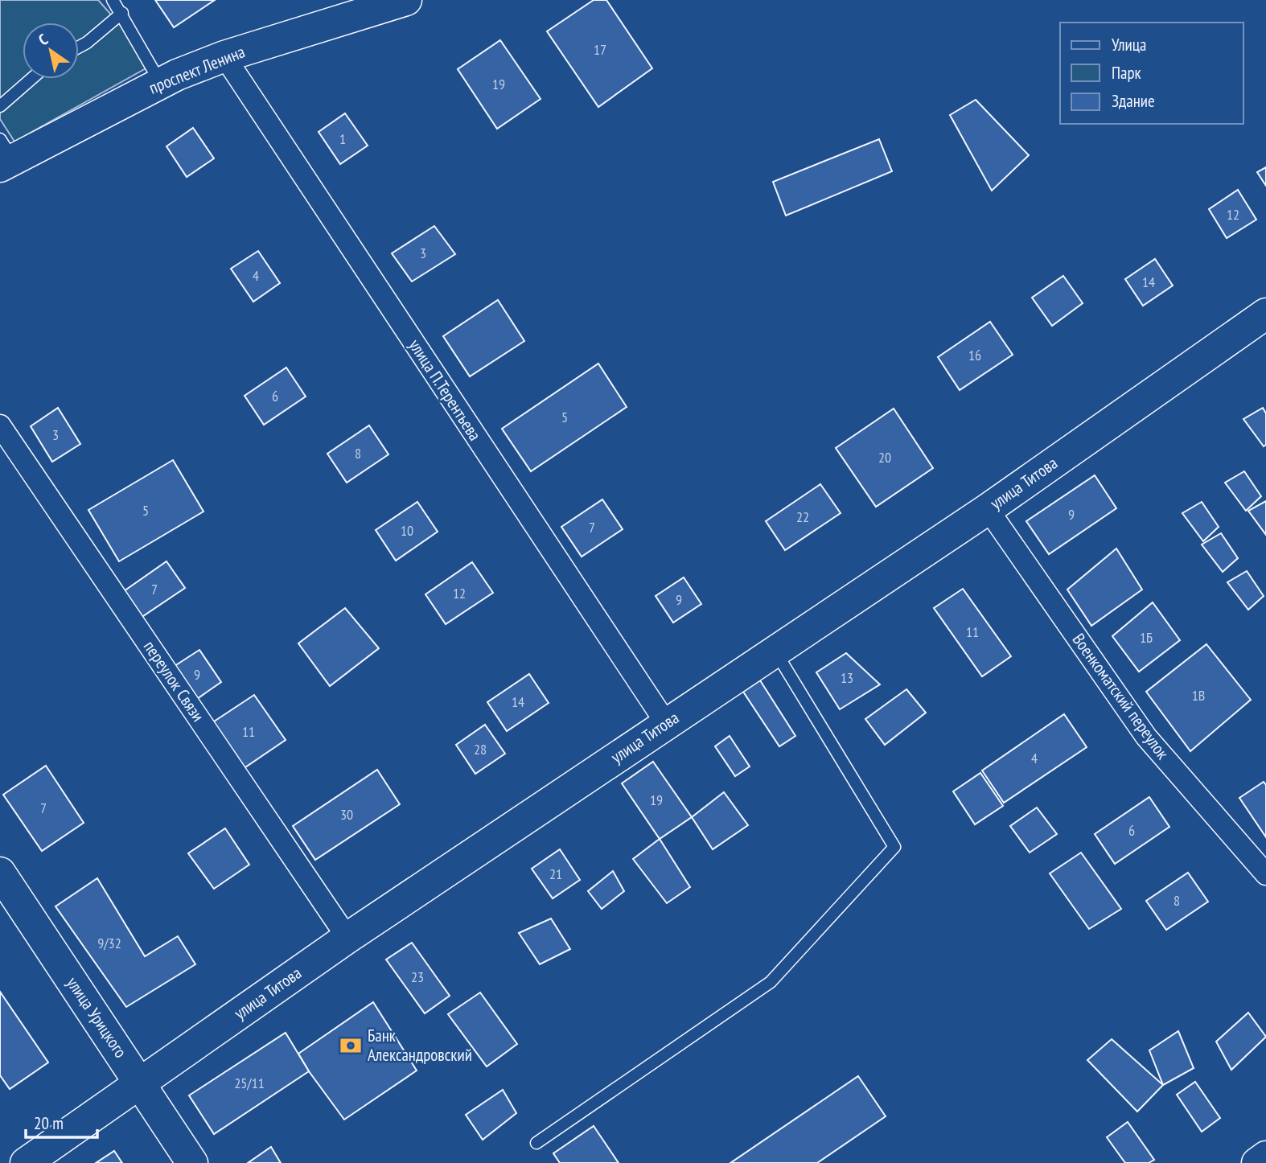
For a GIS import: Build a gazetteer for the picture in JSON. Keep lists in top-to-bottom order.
{
  "streets": {
    "street": [
      "проспект Ленина",
      "улица П.Терентьева",
      "улица Титова",
      "переулок Связи",
      "Военкоматский переулок",
      "улица Урицкого"
    ]
  },
  "crossings": [
    ["проспект Ленина", "улица П.Терентьева"],
    ["улица П.Терентьева", "улица Титова"],
    ["улица Титова", "переулок Связи"],
    ["улица Титова", "Военкоматский переулок"],
    ["улица Титова", "улица Урицкого"]
  ],
  "places": {
    "bank": ["Банк Александровский"]
  },
  "house_numbers": [
    "17",
    "19",
    "1",
    "12",
    "3",
    "4",
    "14",
    "16",
    "6",
    "5",
    "3",
    "8",
    "20",
    "5",
    "9",
    "22",
    "7",
    "10",
    "7",
    "12",
    "9",
    "11",
    "1Б",
    "9",
    "13",
    "1В",
    "14",
    "11",
    "28",
    "4",
    "19",
    "7",
    "30",
    "6",
    "21",
    "8",
    "9/32",
    "23",
    "25/11"
  ],
  "legend": ["Улица", "Парк", "Здание"],
  "scale_bar": "20 m",
  "north": "top left"
}
